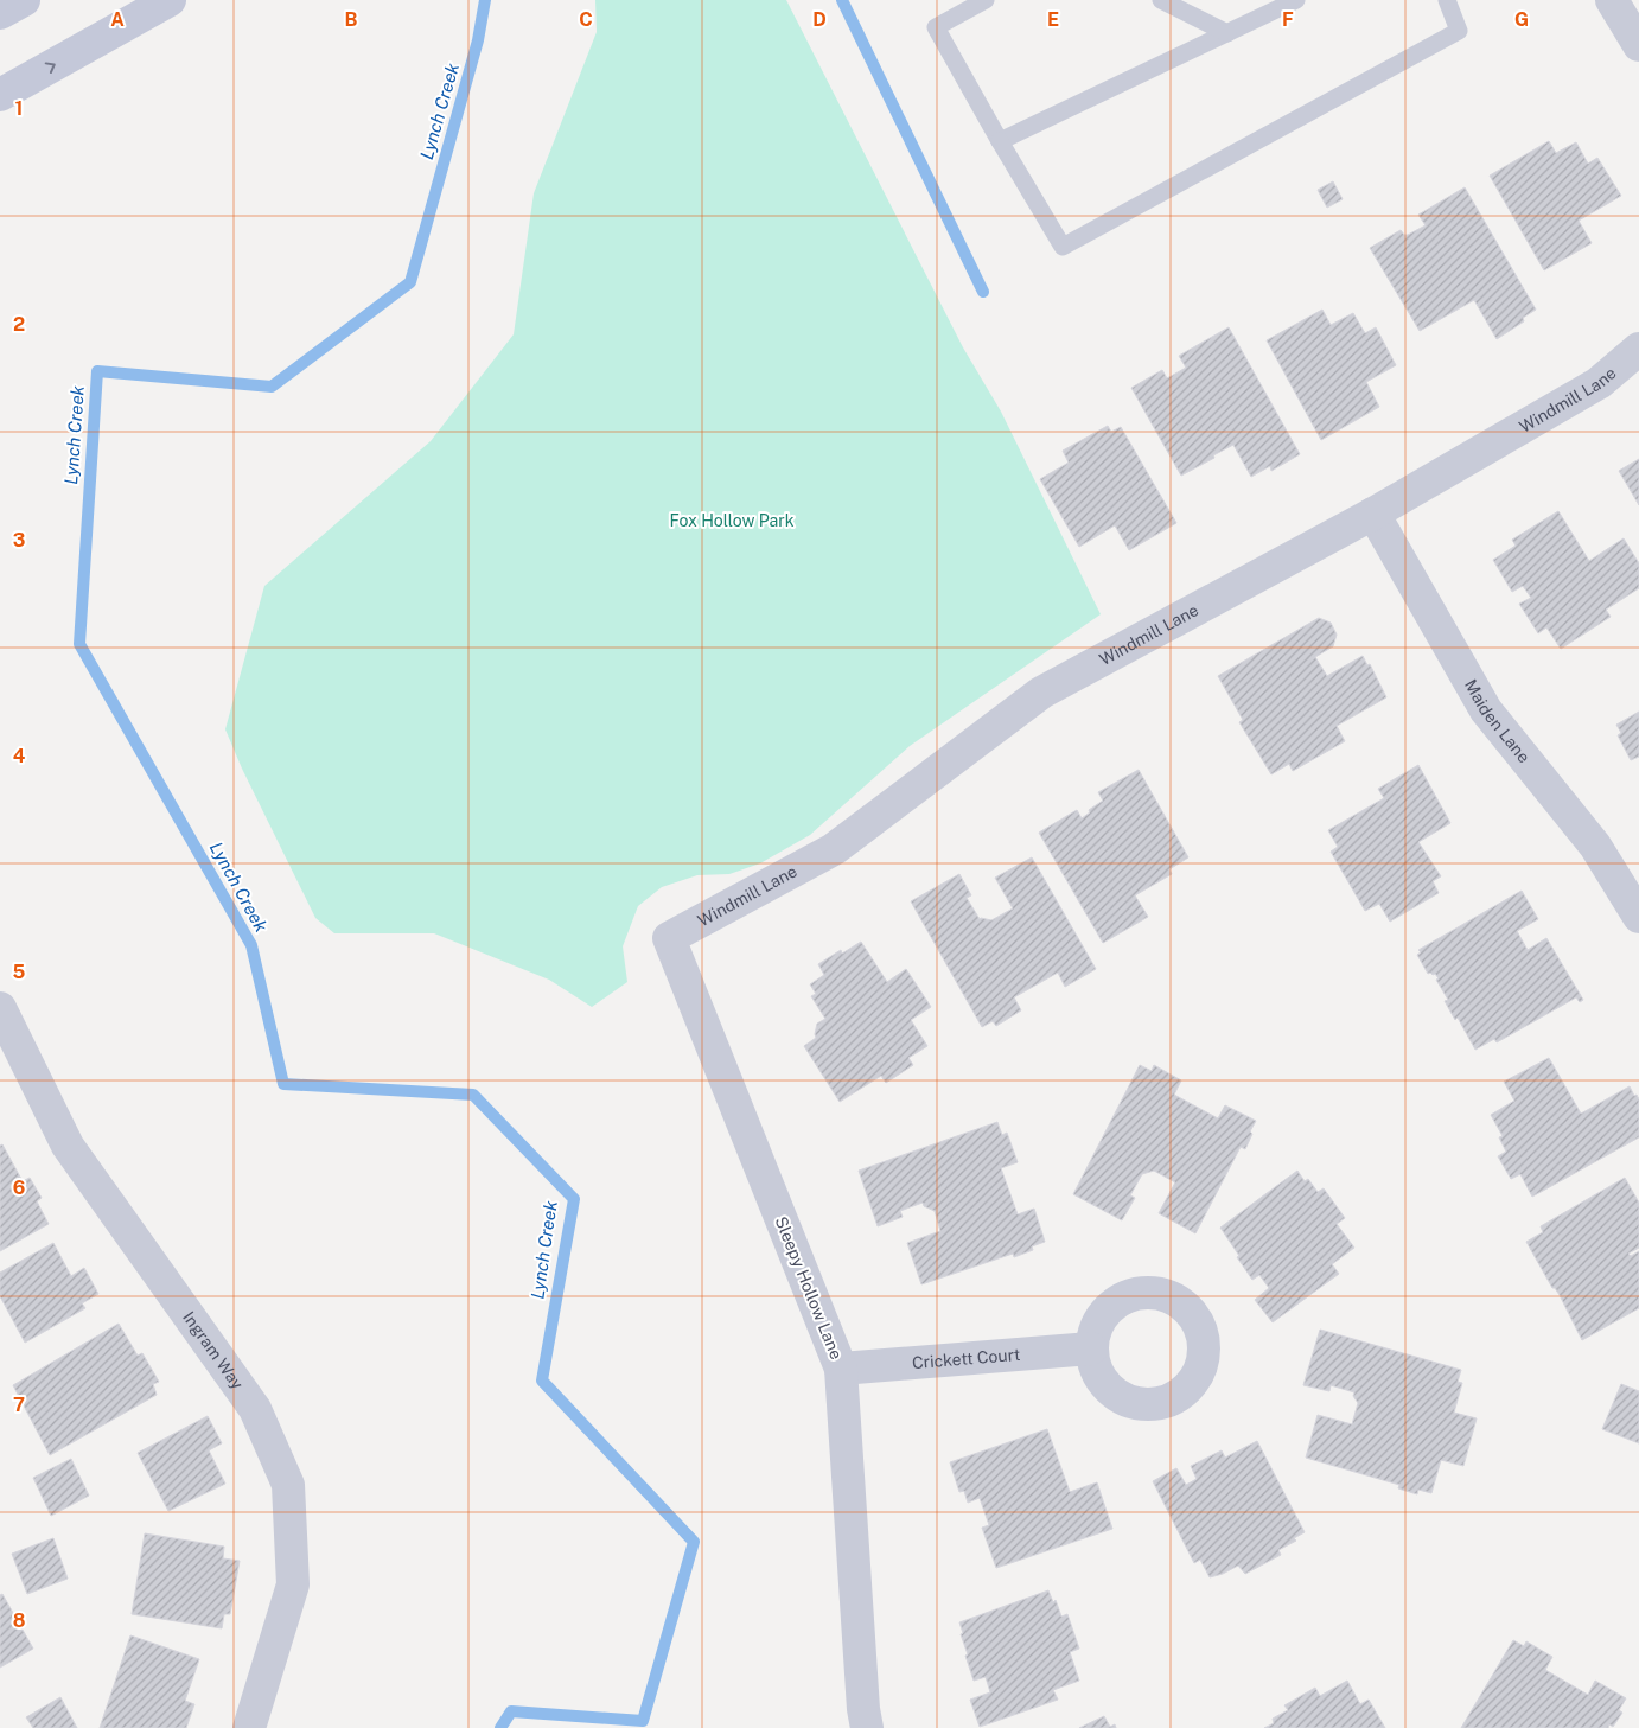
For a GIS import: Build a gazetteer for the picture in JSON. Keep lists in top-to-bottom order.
{
  "streets": {
    "street": [
      "Windmill Lane",
      "Maiden Lane",
      "Sleepy Hollow Lane",
      "Ingram Way",
      "Crickett Court"
    ]
  },
  "crossings": [
    ["Windmill Lane", "Maiden Lane"],
    ["Windmill Lane", "Sleepy Hollow Lane"],
    ["Sleepy Hollow Lane", "Crickett Court"]
  ],
  "water": ["Lynch Creek"],
  "parks": ["Fox Hollow Park"],
  "grid": {
    "columns": [
      "A",
      "B",
      "C",
      "D",
      "E",
      "F",
      "G"
    ],
    "rows": [
      "1",
      "2",
      "3",
      "4",
      "5",
      "6",
      "7",
      "8"
    ]
  }
}
